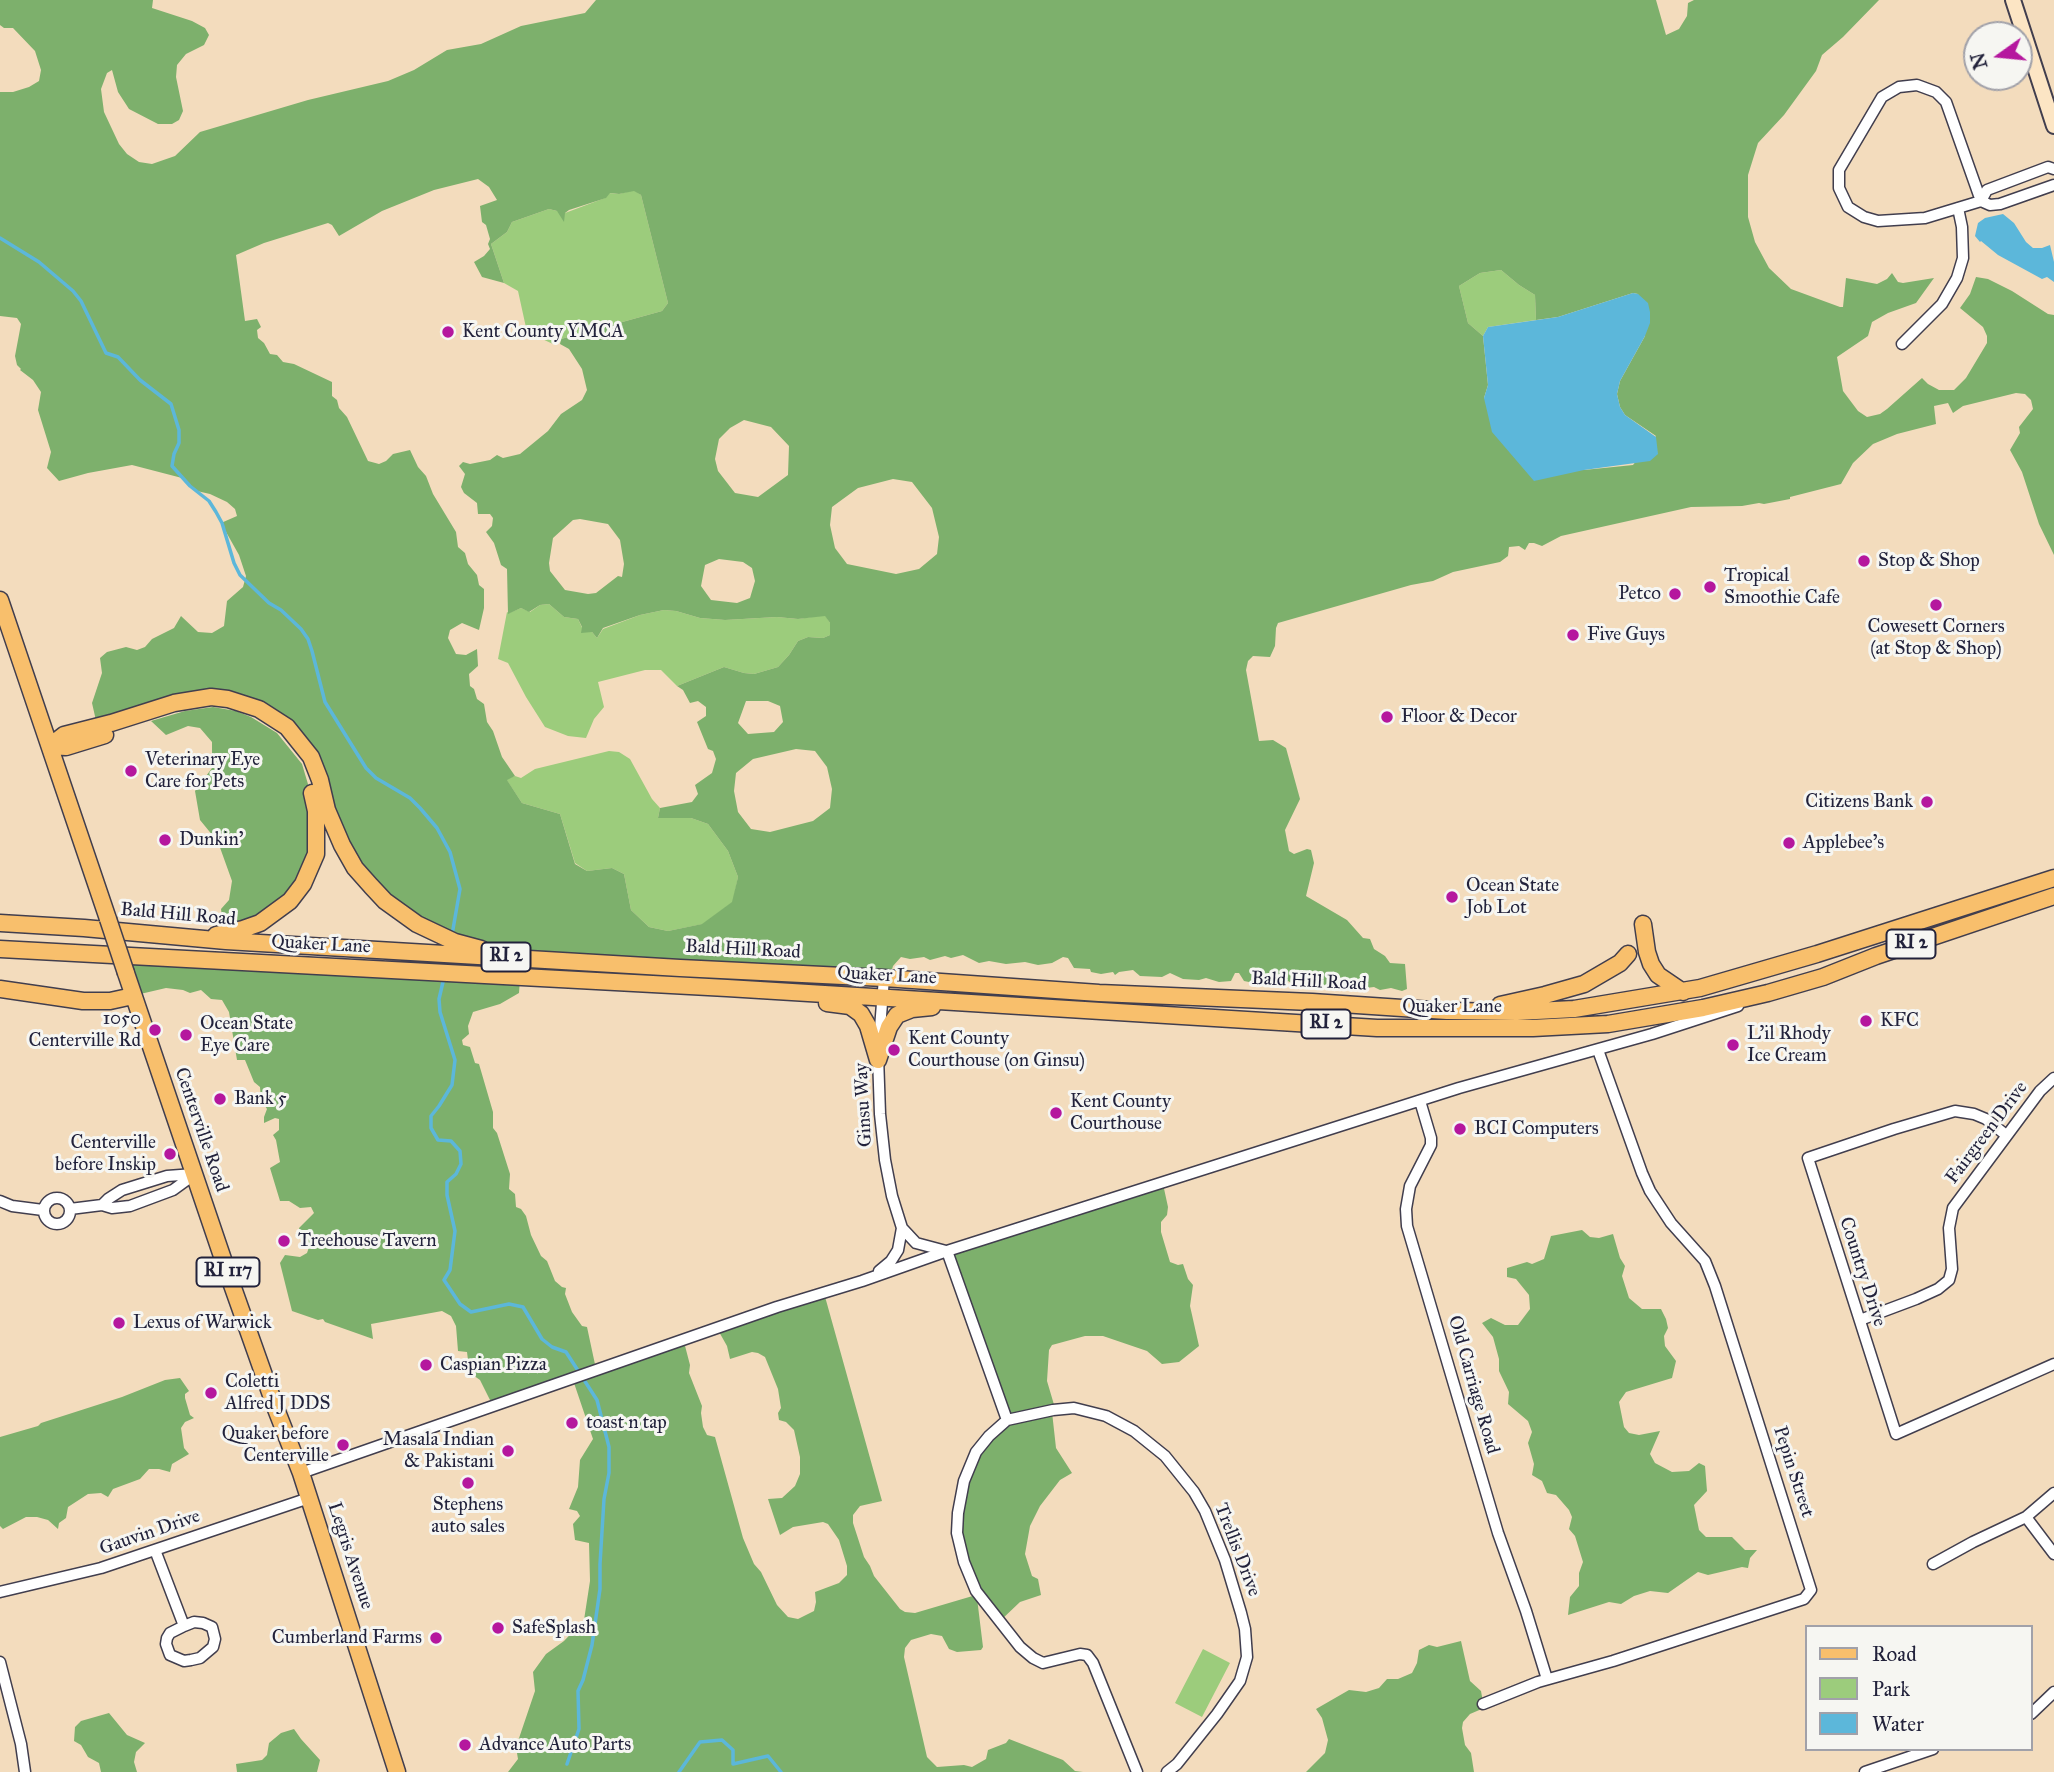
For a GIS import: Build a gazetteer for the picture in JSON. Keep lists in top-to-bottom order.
{
  "streets": {
    "main road": [
      "Bald Hill Road",
      "RI 2",
      "Quaker Lane",
      "Centerville Road",
      "RI 117",
      "Legris Avenue"
    ],
    "street": [
      "Ginsu Way",
      "Fairgreen Drive",
      "Country Drive",
      "Old Carriage Road",
      "Pepin Street",
      "Gauvin Drive",
      "Trellis Drive"
    ]
  },
  "crossings": [
    ["Bald Hill Road", "RI 2"],
    ["Bald Hill Road", "Ginsu Way"],
    ["Quaker Lane", "Ginsu Way"],
    ["Quaker Lane", "Centerville Road"],
    ["Quaker Lane", "Old Carriage Road"],
    ["Quaker Lane", "Pepin Street"],
    ["Quaker Lane", "Legris Avenue"],
    ["Centerville Road", "Legris Avenue"],
    ["Fairgreen Drive", "Country Drive"],
    ["Old Carriage Road", "Pepin Street"],
    ["Gauvin Drive", "Legris Avenue"]
  ],
  "places": [
    "Kent County YMCA",
    "Stop & Shop",
    "Tropical Smoothie Cafe",
    "Petco",
    "Cowesett Corners (at Stop & Shop)",
    "Five Guys",
    "Floor & Decor",
    "Veterinary Eye Care for Pets",
    "Citizens Bank",
    "Dunkin'",
    "Applebee's",
    "Ocean State Job Lot",
    "KFC",
    "1050 Centerville Rd",
    "Ocean State Eye Care",
    "L'il Rhody Ice Cream",
    "Kent County Courthouse (on Ginsu)",
    "Bank 5",
    "Kent County Courthouse",
    "BCI Computers",
    "Centerville before Inskip",
    "Treehouse Tavern",
    "Lexus of Warwick",
    "Caspian Pizza",
    "Coletti Alfred J DDS",
    "toast n tap",
    "Quaker before Centerville",
    "Masala Indian & Pakistani",
    "Stephens auto sales",
    "SafeSplash",
    "Cumberland Farms",
    "Advance Auto Parts"
  ],
  "legend": ["Road", "Park", "Water"],
  "north": "left"
}
